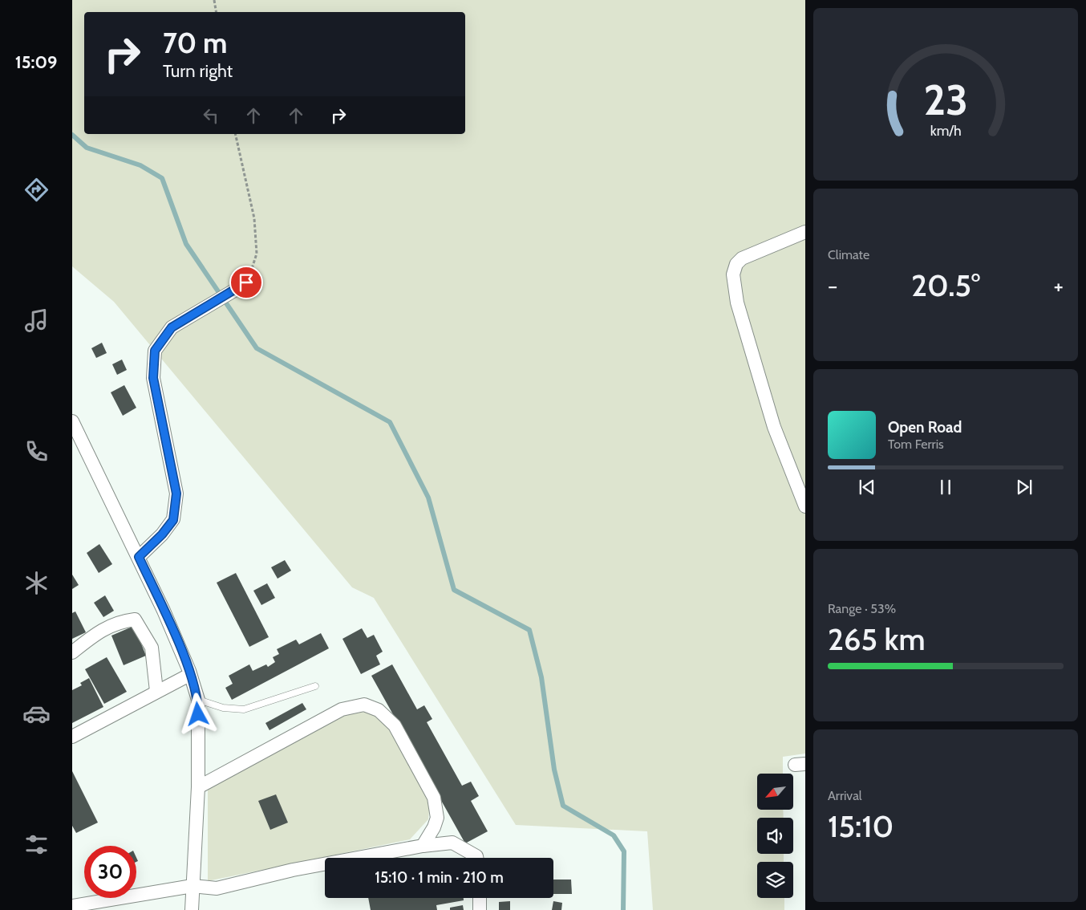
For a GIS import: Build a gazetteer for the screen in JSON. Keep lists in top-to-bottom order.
{
  "north": "bottom left",
  "page": {
    "tabs": "15:09",
    "turn": ["70 m", "Turn right"],
    "tile": [
      "Climate",
      ["Range · 53%", "265 km"],
      ["Arrival", "15:10"]
    ],
    "heat": ["−", "20.5°", "+"],
    "song": ["Open Road", "Tom Ferris"],
    "limit": "30",
    "trip": "15:10 · 1 min · 210 m",
    "gauge": ["23", "km/h"]
  }
}
